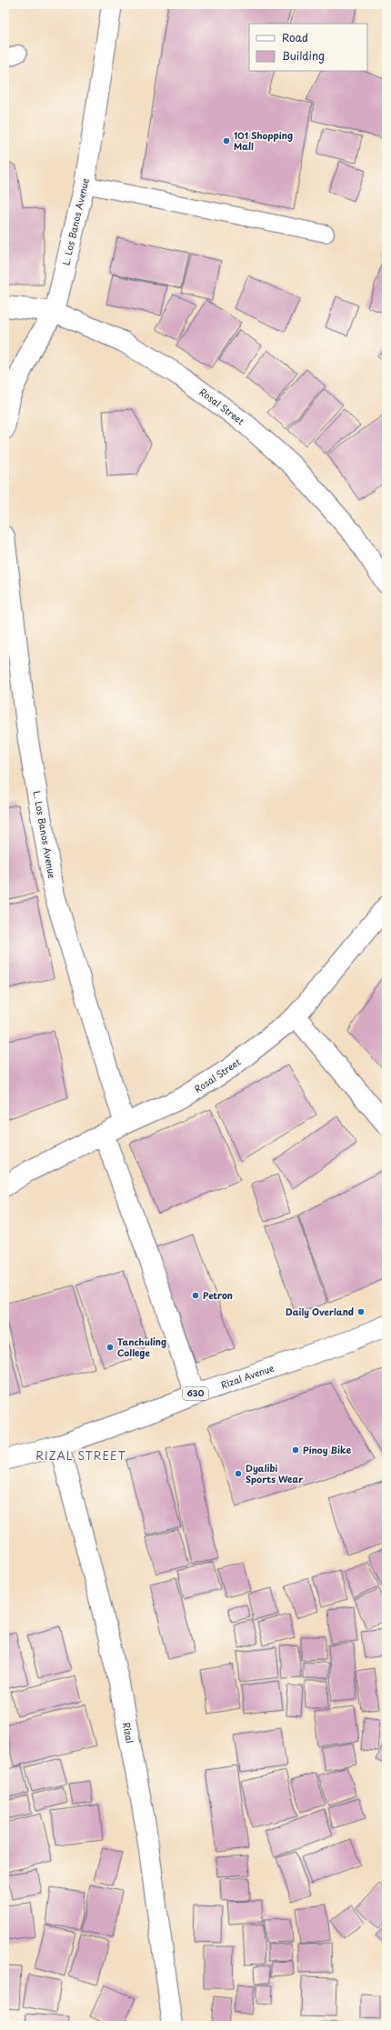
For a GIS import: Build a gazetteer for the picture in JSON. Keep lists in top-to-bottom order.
{
  "streets": {
    "street": [
      "L. Los Banos Avenue",
      "Rosal Street",
      "Rizal Avenue",
      "630",
      "Rizal"
    ]
  },
  "crossings": [
    ["L. Los Banos Avenue", "Rosal Street"],
    ["Rizal Avenue", "Rizal"]
  ],
  "districts": ["RIZAL STREET"],
  "places": [
    "101 Shopping Mall",
    "Petron",
    "Daily Overland",
    "Tanchuling College",
    "Pinoy Bike",
    "Dyalibi Sports Wear"
  ],
  "legend": ["Road", "Building"]
}
